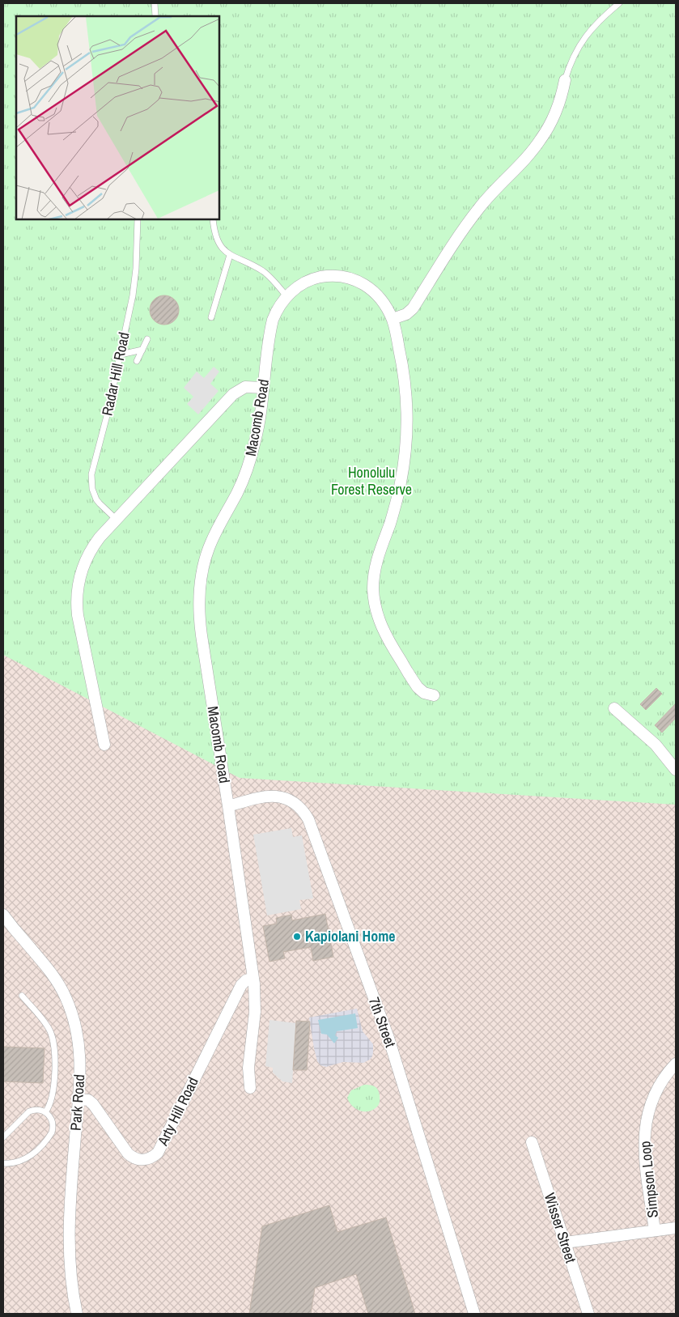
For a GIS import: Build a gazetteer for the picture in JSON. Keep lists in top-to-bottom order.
{
  "streets": {
    "street": [
      "Macomb Road",
      "7th Street",
      "Park Road",
      "Arty Hill Road",
      "Simpson Loop",
      "Wisser Street"
    ],
    "lane": ["Radar Hill Road"]
  },
  "crossings": [
    ["Macomb Road", "7th Street"],
    ["Macomb Road", "Arty Hill Road"],
    ["Park Road", "Arty Hill Road"]
  ],
  "parks": ["Honolulu Forest Reserve"],
  "places": ["Kapiolani Home"]
}
